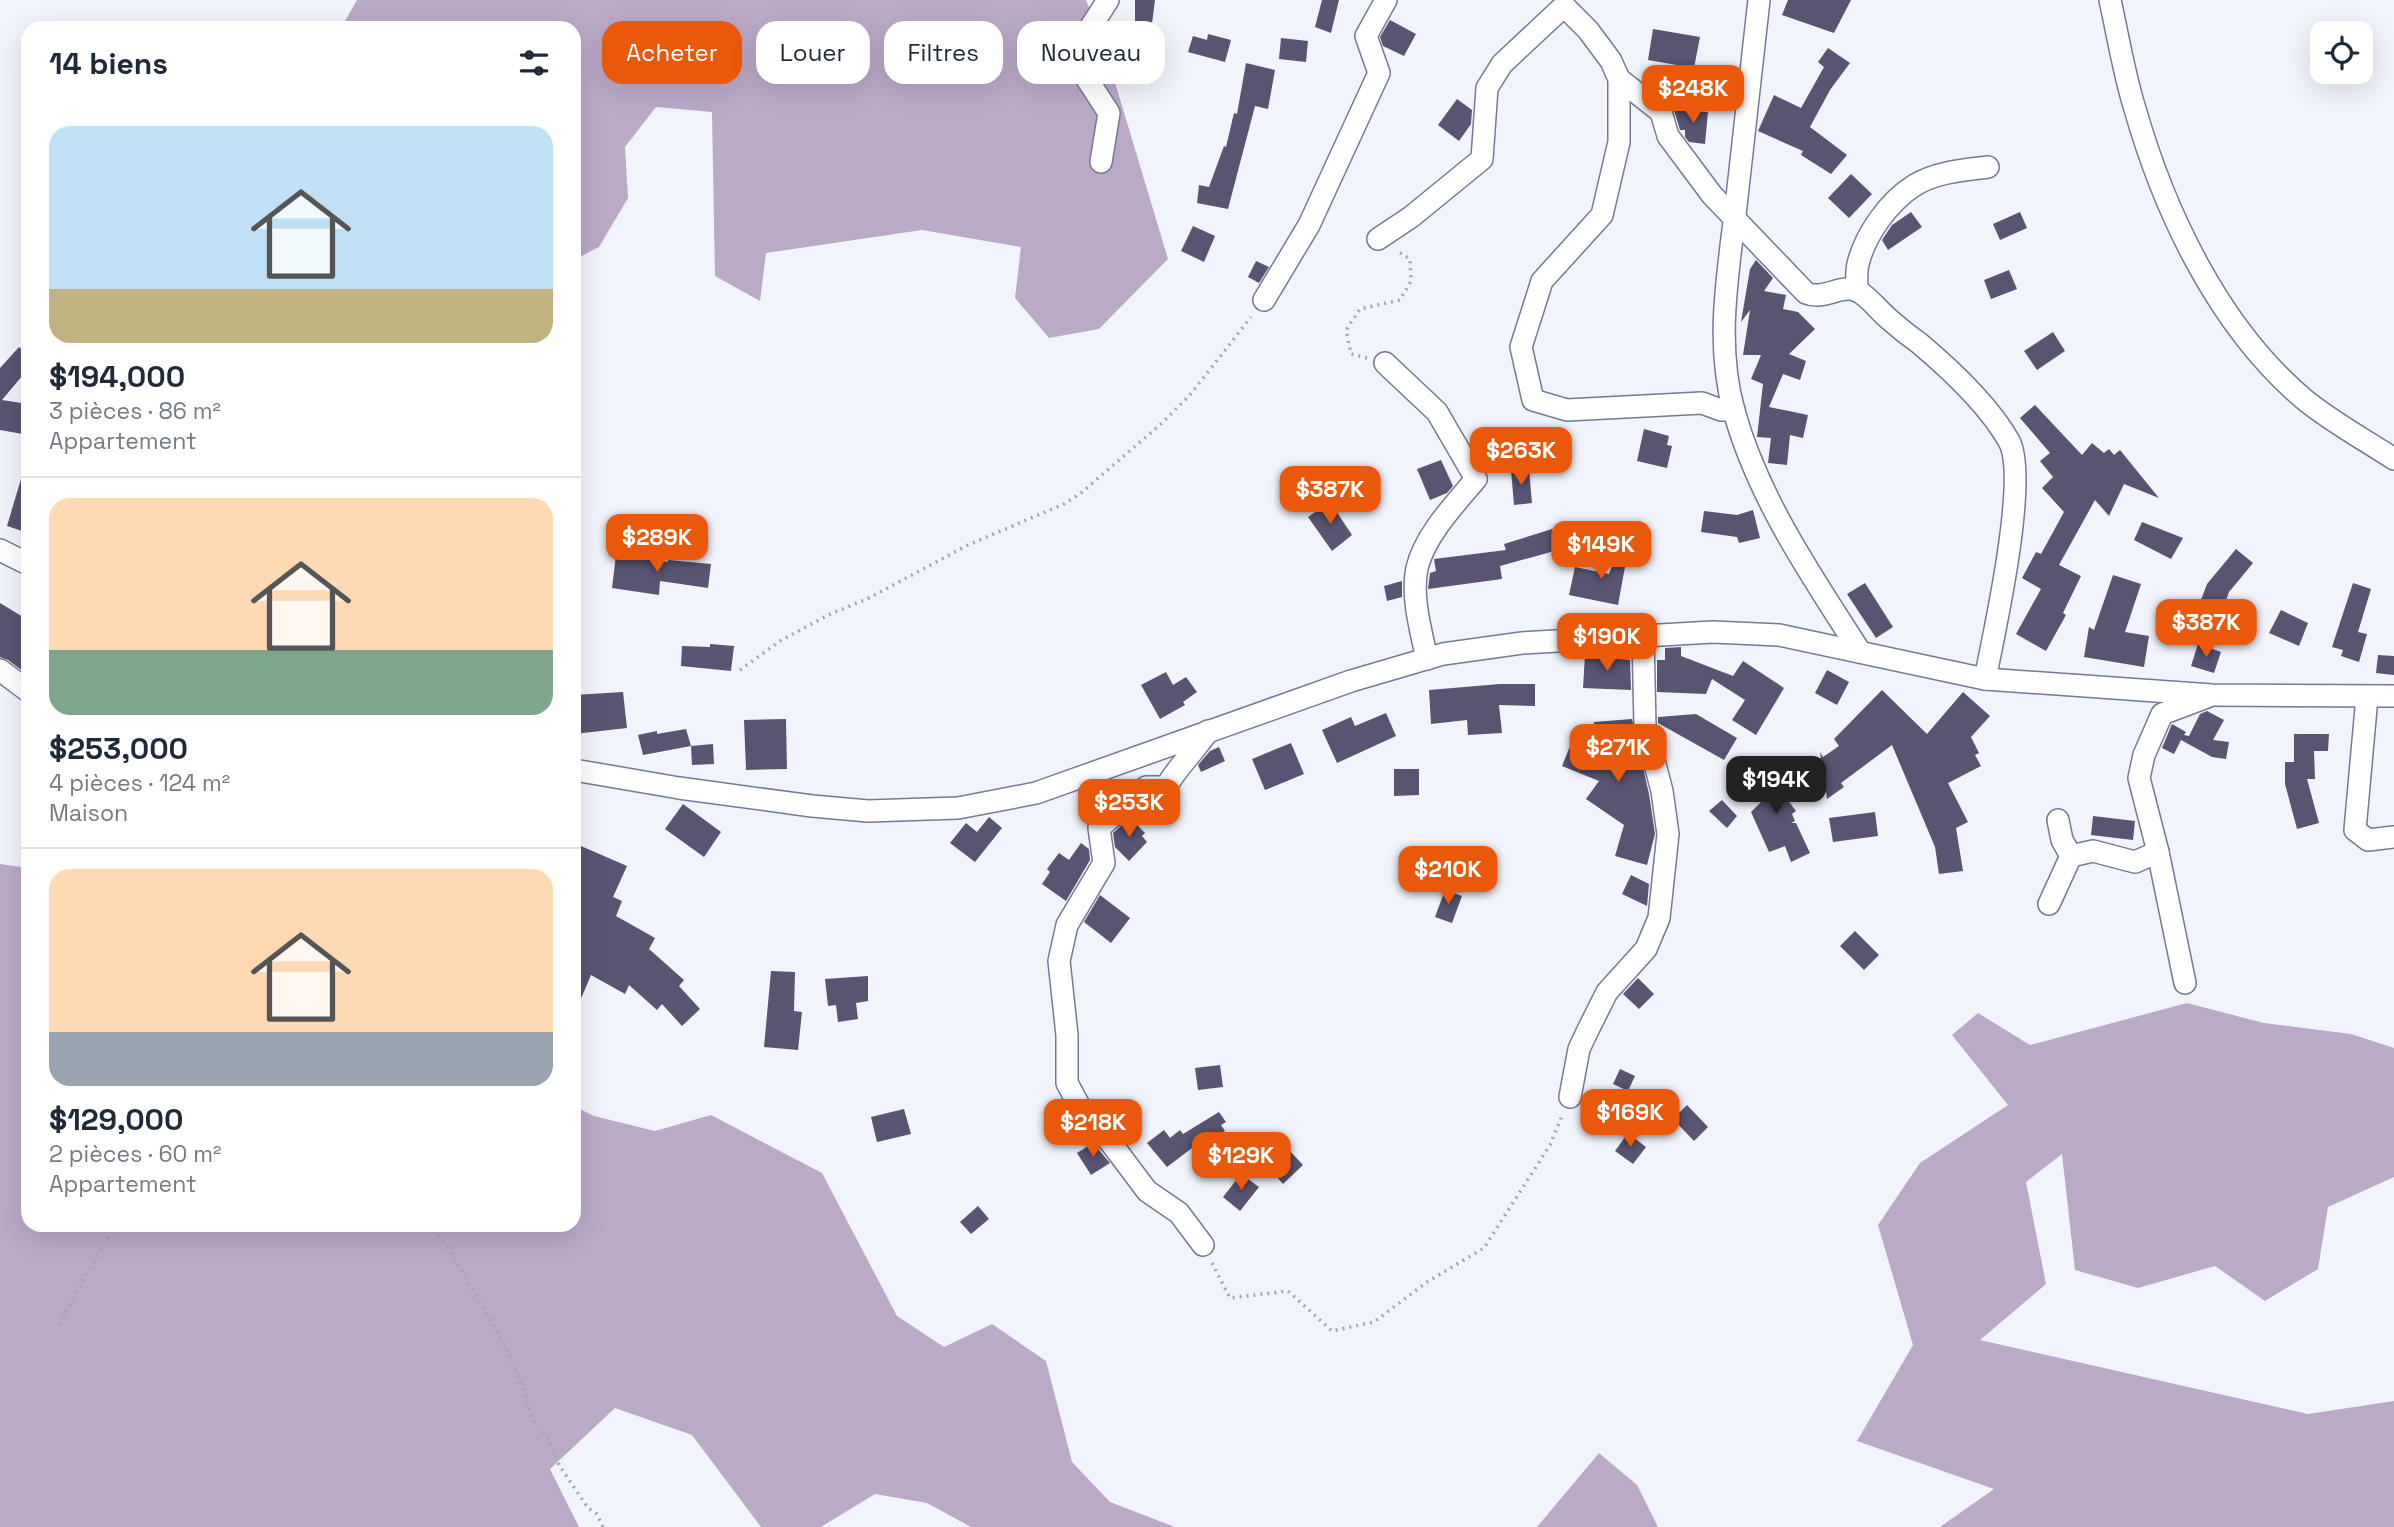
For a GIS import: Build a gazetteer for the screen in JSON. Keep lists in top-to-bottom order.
{
  "page": {
    "chip": [
      "Acheter",
      "Louer",
      "Filtres",
      "Nouveau"
    ],
    "heading": "14 biens",
    "price": [
      "$248K",
      "$263K",
      "$387K",
      "$289K",
      "$149K",
      "$387K",
      "$190K",
      "$271K",
      "$194K",
      "$253K",
      "$210K",
      "$169K",
      "$218K",
      "$129K"
    ],
    "list": [
      {
        "name": "$194,000",
        "note": "3 pièces · 86 m² · Appartement"
      },
      {
        "name": "$253,000",
        "note": "4 pièces · 124 m² · Maison"
      },
      {
        "name": "$129,000",
        "note": "2 pièces · 60 m² · Appartement"
      }
    ]
  }
}
